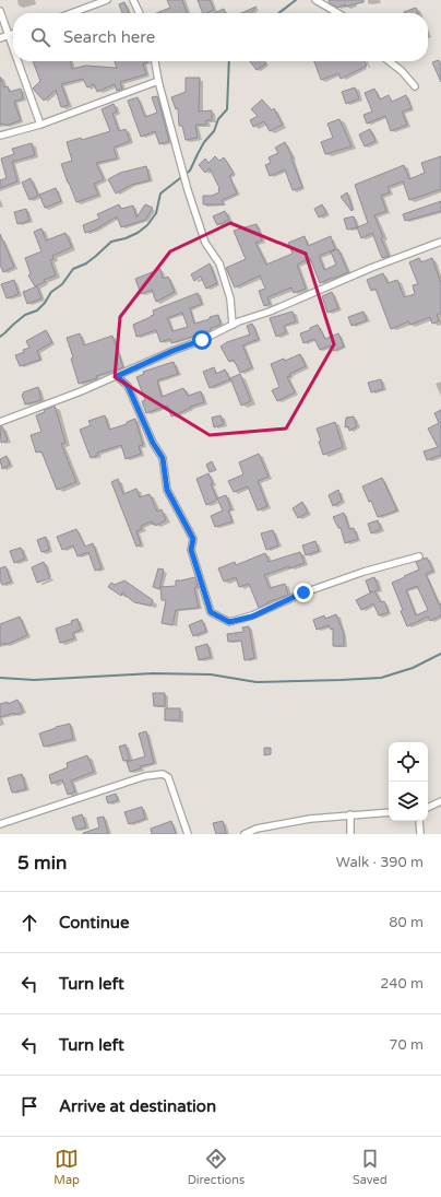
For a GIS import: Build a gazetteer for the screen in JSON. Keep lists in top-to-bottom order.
{
  "page": {
    "search": "Search here",
    "heading": ["5 min", "Walk · 390 m"],
    "list": [
      ["Continue", "80 m"],
      ["Turn left", "240 m"],
      ["Turn left", "70 m"],
      "Arrive at destination"
    ],
    "nav": ["Map", "Directions", "Saved"]
  }
}
